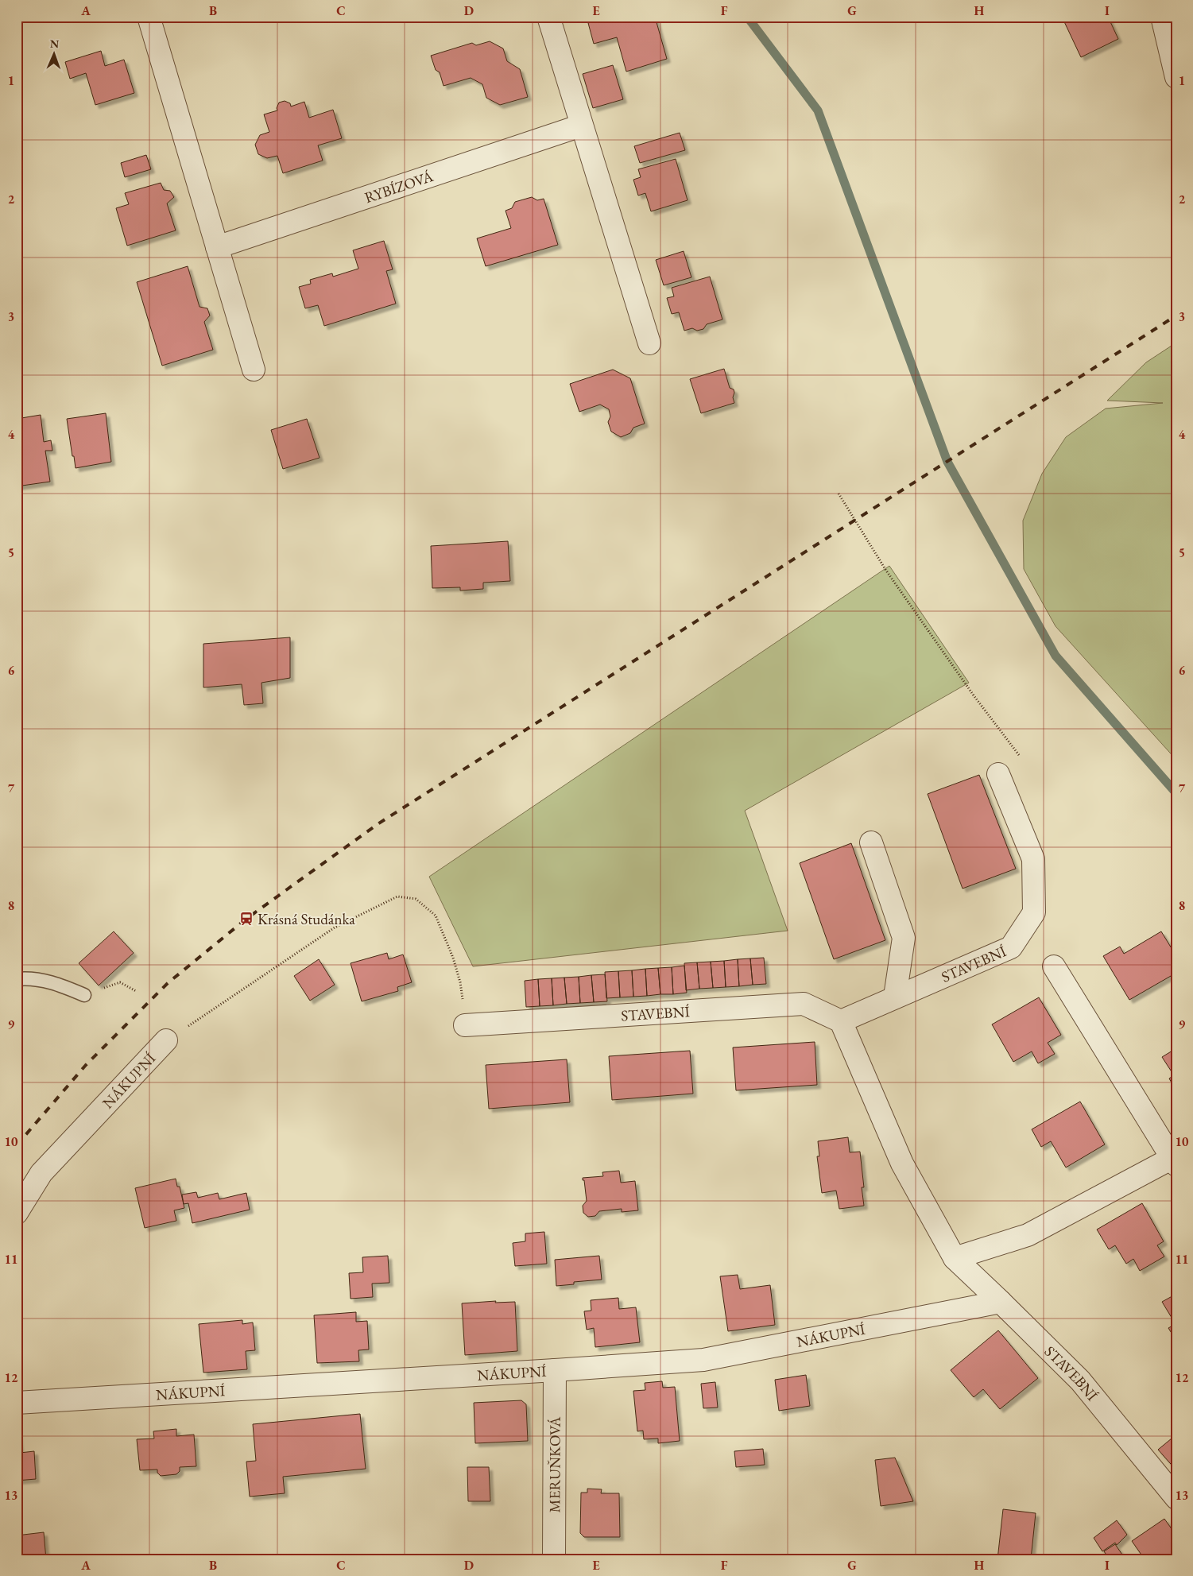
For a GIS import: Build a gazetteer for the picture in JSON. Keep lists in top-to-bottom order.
{
  "streets": {
    "street": [
      "RYBÍZOVÁ",
      "STAVEBNÍ",
      "NÁKUPNÍ",
      "MERUŇKOVÁ"
    ]
  },
  "crossings": [
    ["STAVEBNÍ", "NÁKUPNÍ"],
    ["NÁKUPNÍ", "MERUŇKOVÁ"]
  ],
  "places": {
    "station": ["Krásná Studánka"]
  },
  "north": "top",
  "grid": {
    "columns": [
      "A",
      "B",
      "C",
      "D",
      "E",
      "F",
      "G",
      "H",
      "I"
    ],
    "rows": [
      "1",
      "2",
      "3",
      "4",
      "5",
      "6",
      "7",
      "8",
      "9",
      "10",
      "11",
      "12",
      "13"
    ]
  }
}
